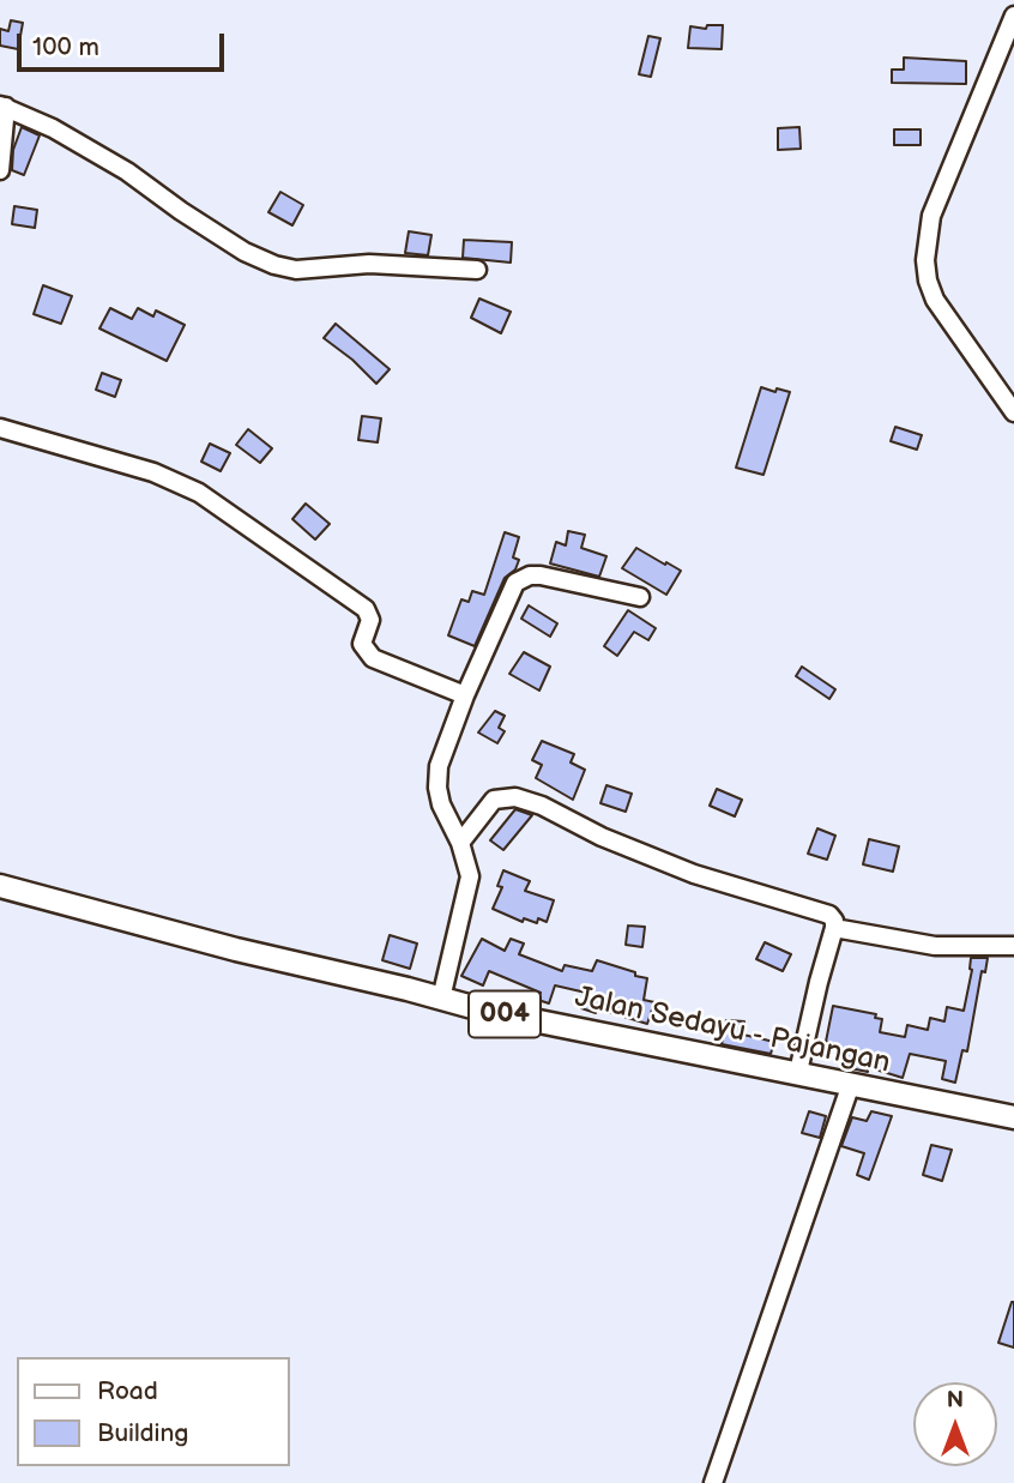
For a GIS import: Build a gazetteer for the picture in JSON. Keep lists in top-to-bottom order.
{
  "streets": {
    "main road": ["004", "Jalan Sedayu - Pajangan"]
  },
  "legend": ["Road", "Building"],
  "scale_bar": "100 m",
  "north": "top"
}
